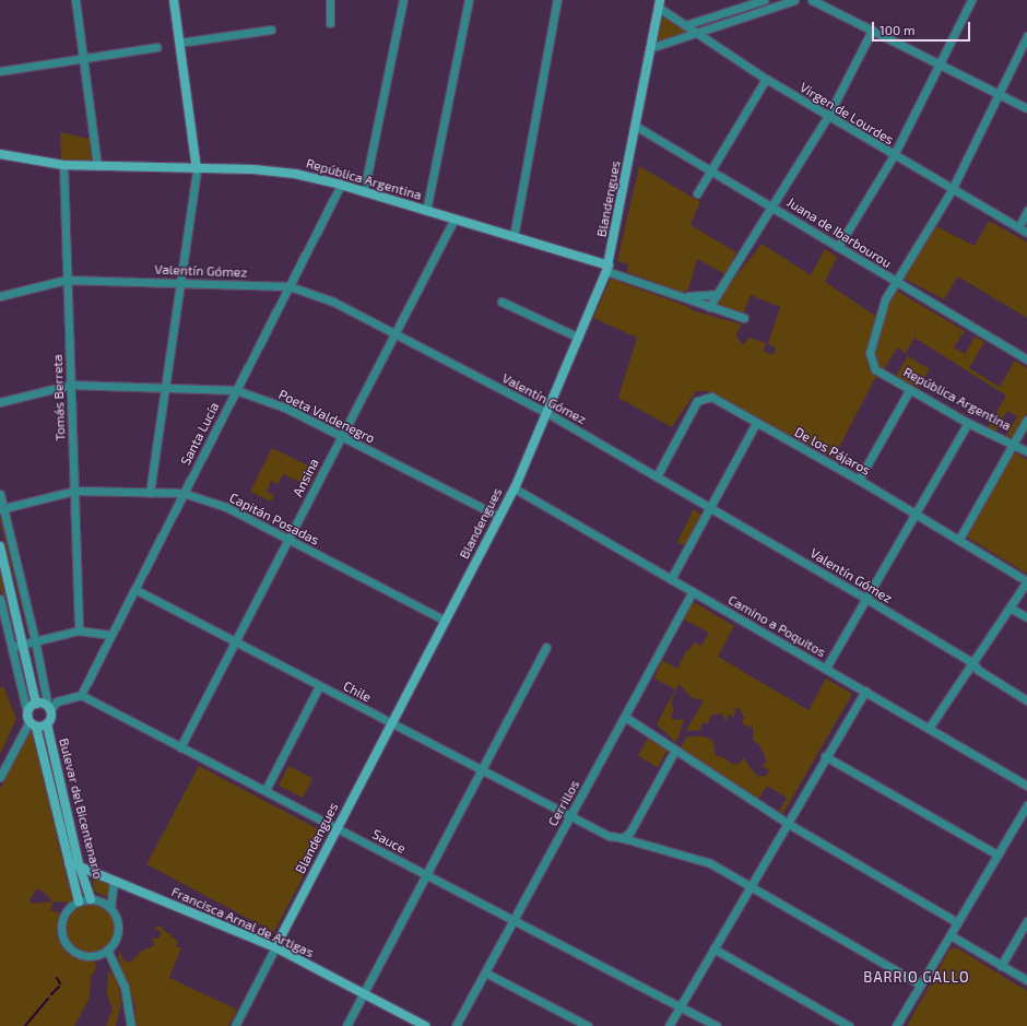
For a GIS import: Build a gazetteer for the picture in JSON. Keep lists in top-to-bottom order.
{
  "streets": {
    "street": [
      "Virgen de Lourdes",
      "República Argentina",
      "Blandengues",
      "Juana de Ibarbourou",
      "Valentín Gómez",
      "Tomás Berreta",
      "Poeta Valdenegro",
      "Santa Lucía",
      "De los Pájaros",
      "Ansina",
      "Capitán Posadas",
      "Camino a Poquitos",
      "Chile",
      "Cerrillos",
      "Bulevar del Bicentenario",
      "Sauce",
      "Francisca Arnal de Artigas"
    ]
  },
  "crossings": [
    ["Virgen de Lourdes", "Blandengues"],
    ["República Argentina", "Blandengues"],
    ["República Argentina", "Juana de Ibarbourou"],
    ["República Argentina", "Tomás Berreta"],
    ["República Argentina", "Santa Lucía"],
    ["República Argentina", "Ansina"],
    ["Blandengues", "Juana de Ibarbourou"],
    ["Blandengues", "Valentín Gómez"],
    ["Blandengues", "Poeta Valdenegro"],
    ["Blandengues", "Capitán Posadas"],
    ["Blandengues", "Camino a Poquitos"],
    ["Blandengues", "Chile"],
    ["Blandengues", "Sauce"],
    ["Blandengues", "Francisca Arnal de Artigas"],
    ["Valentín Gómez", "Tomás Berreta"],
    ["Valentín Gómez", "Santa Lucía"],
    ["Valentín Gómez", "De los Pájaros"],
    ["Valentín Gómez", "Ansina"],
    ["Tomás Berreta", "Poeta Valdenegro"],
    ["Tomás Berreta", "Capitán Posadas"],
    ["Poeta Valdenegro", "Santa Lucía"],
    ["Poeta Valdenegro", "Ansina"],
    ["Santa Lucía", "Capitán Posadas"],
    ["Santa Lucía", "Chile"],
    ["Santa Lucía", "Sauce"],
    ["Ansina", "Capitán Posadas"],
    ["Ansina", "Chile"],
    ["Ansina", "Sauce"],
    ["Camino a Poquitos", "Cerrillos"],
    ["Chile", "Cerrillos"],
    ["Cerrillos", "Sauce"],
    ["Bulevar del Bicentenario", "Francisca Arnal de Artigas"]
  ],
  "districts": ["BARRIO GALLO"],
  "scale_bar": "100 m"
}
